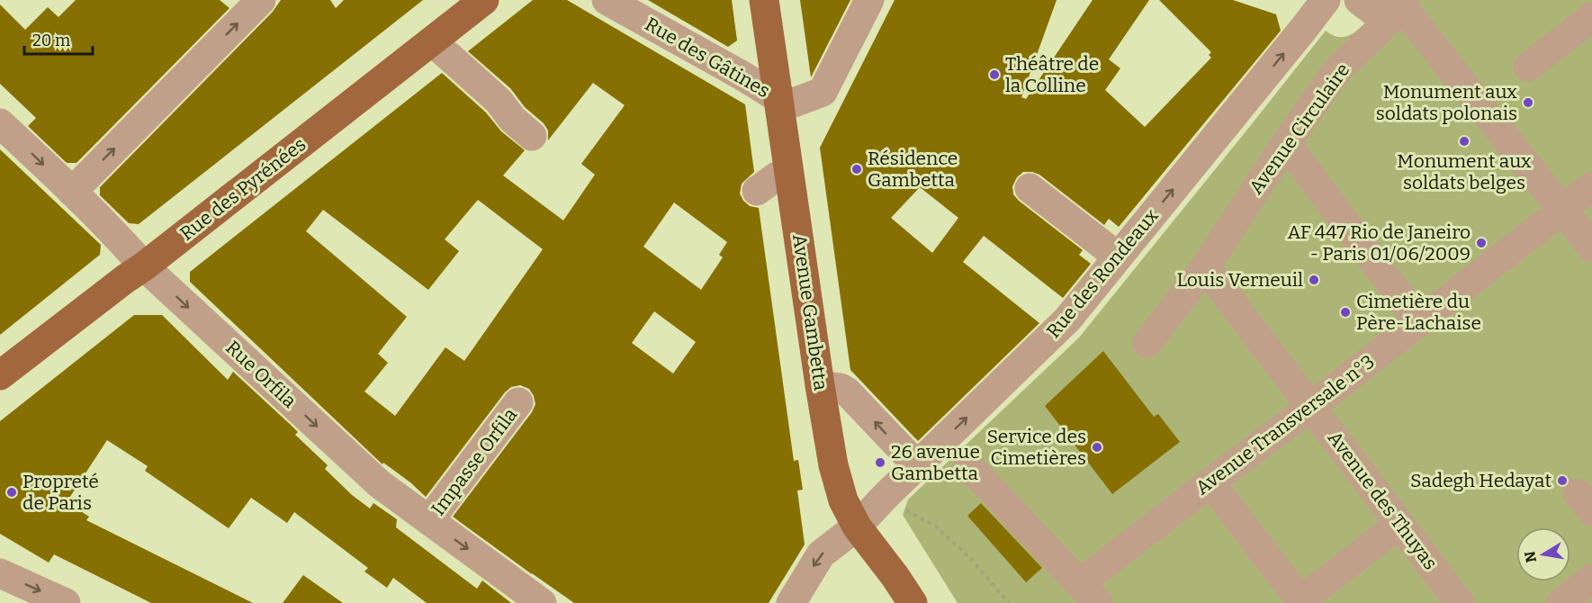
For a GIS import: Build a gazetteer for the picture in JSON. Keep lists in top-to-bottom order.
{
  "streets": {
    "main road": ["Rue des Pyrénées", "Avenue Gambetta"],
    "street": [
      "Rue des Gâtines",
      "Avenue Circulaire",
      "Rue des Rondeaux",
      "Rue Orfila",
      "Avenue Transversale n°3",
      "Impasse Orfila",
      "Avenue des Thuyas"
    ]
  },
  "crossings": [
    ["Rue des Gâtines", "Avenue Gambetta"],
    ["Avenue Circulaire", "Avenue des Thuyas"],
    ["Rue des Pyrénées", "Rue Orfila"],
    ["Rue des Rondeaux", "Avenue Gambetta"],
    ["Rue Orfila", "Impasse Orfila"],
    ["Avenue Transversale n°3", "Avenue des Thuyas"]
  ],
  "one_way": ["Rue Orfila"],
  "places": [
    "Théâtre de la Colline",
    "Monument aux soldats polonais",
    "Monument aux soldats belges",
    "Résidence Gambetta",
    "AF 447 Rio de Janeiro - Paris 01/06/2009",
    "Louis Verneuil",
    "Cimetière du Père-Lachaise",
    "Service des Cimetières",
    "26 avenue Gambetta",
    "Sadegh Hedayat",
    "Propreté de Paris"
  ],
  "scale_bar": "20 m",
  "north": "left"
}
